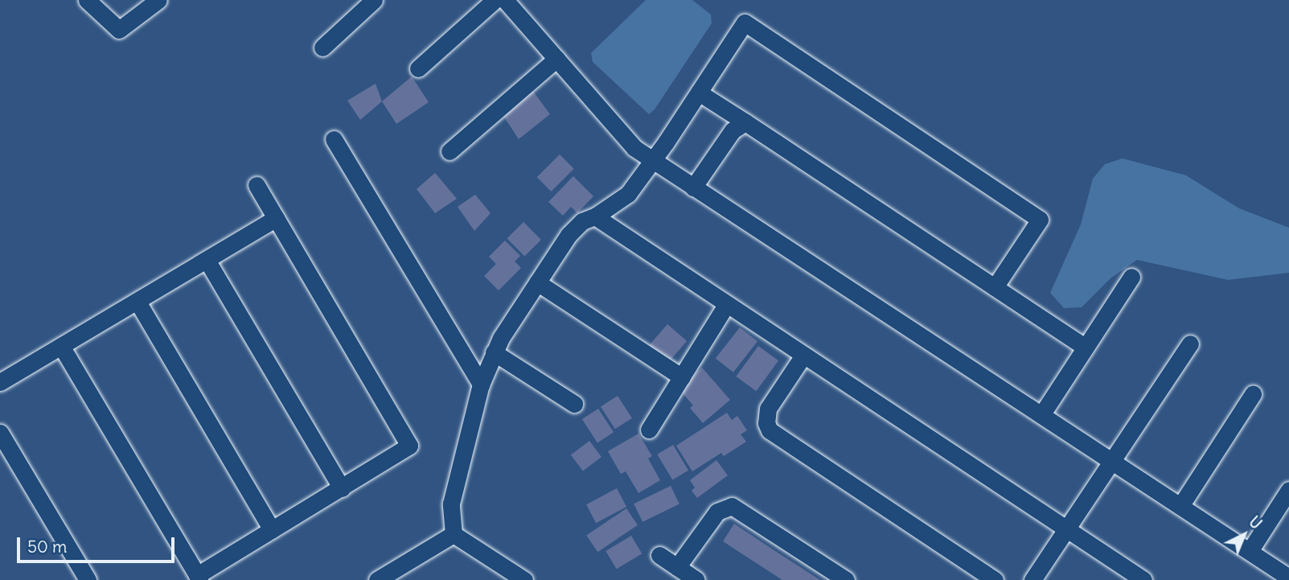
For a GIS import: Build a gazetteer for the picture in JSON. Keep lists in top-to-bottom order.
{
  "scale_bar": "50 m",
  "north": "top right"
}
